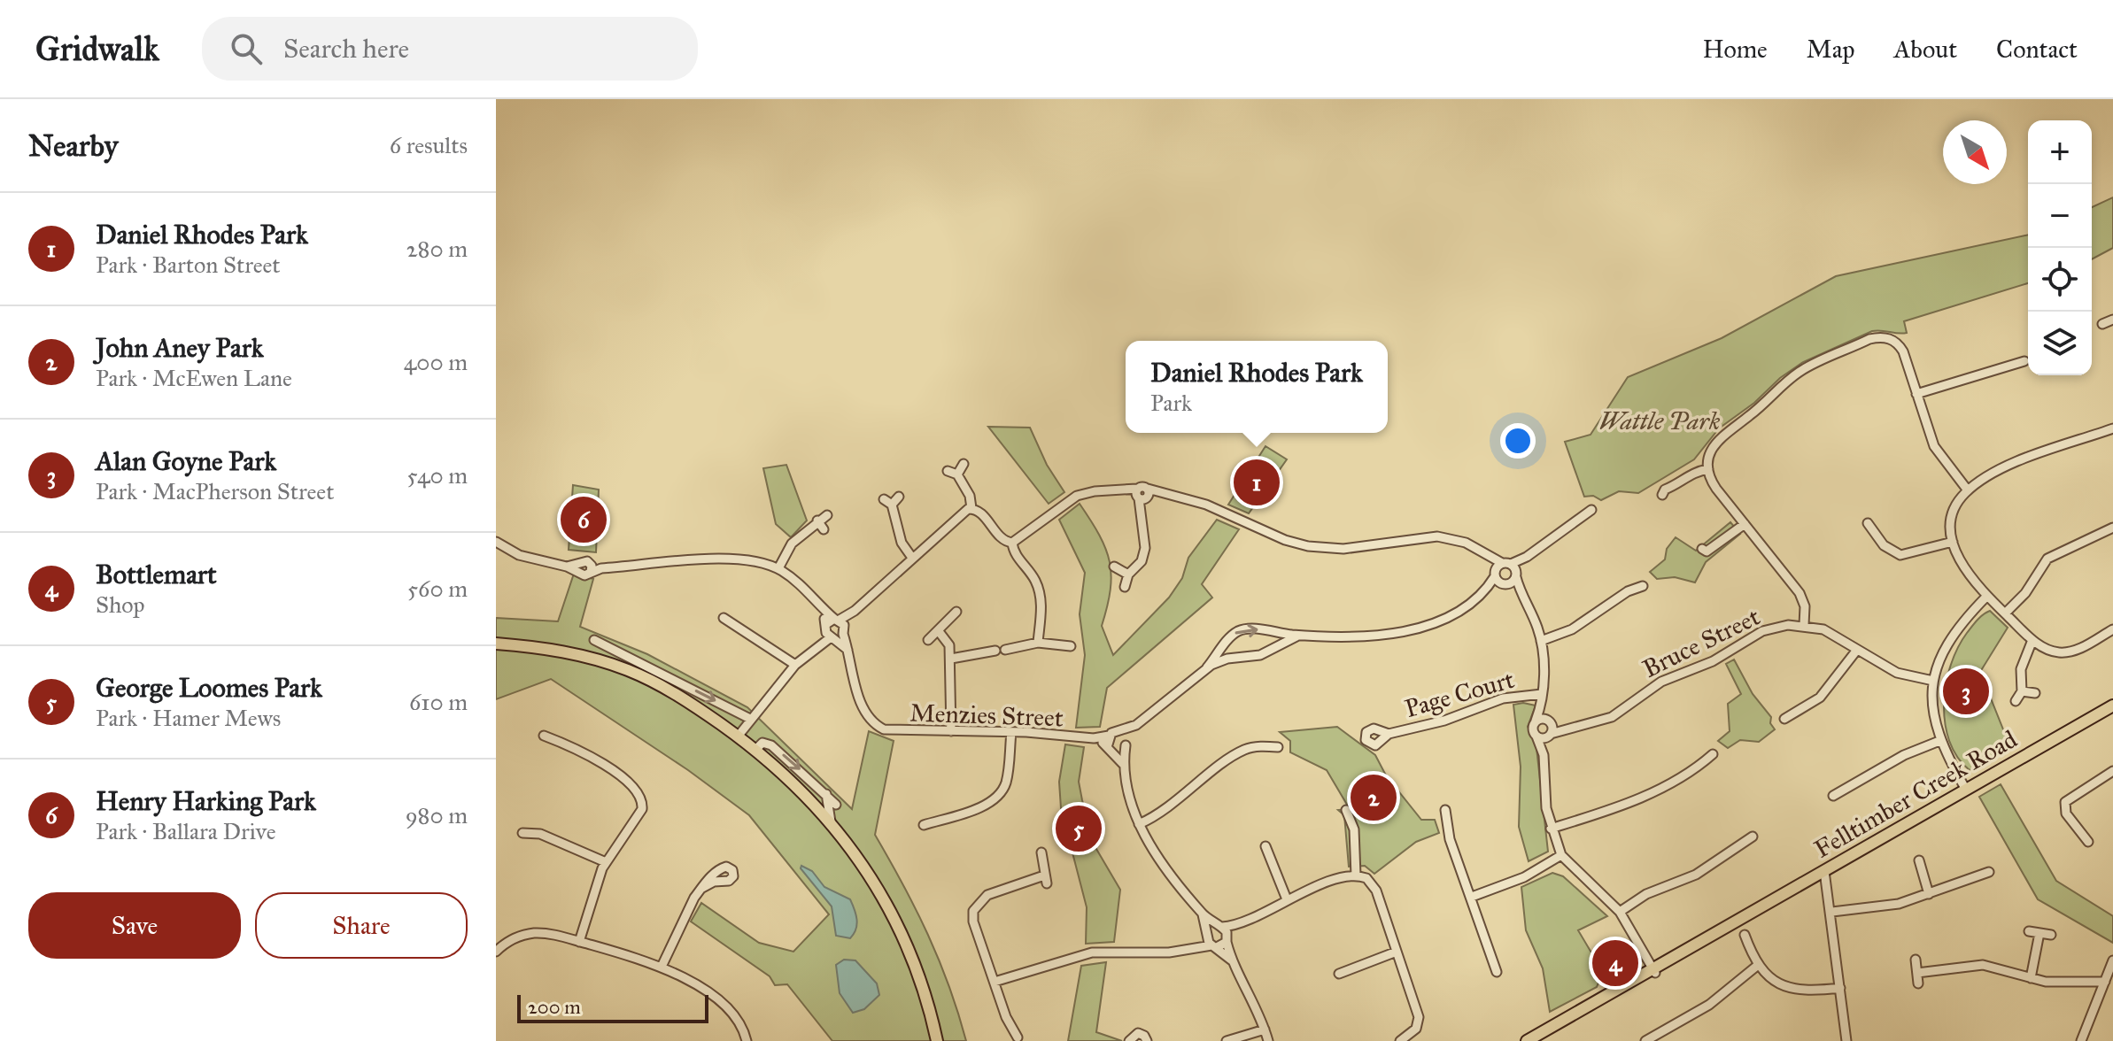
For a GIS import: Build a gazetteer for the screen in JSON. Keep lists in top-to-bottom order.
{
  "streets": {
    "main road": ["Felltimber Creek Road"],
    "street": ["Bruce Street", "Page Court", "Menzies Street"]
  },
  "parks": ["Wattle Park"],
  "scale_bar": "200 m",
  "north": "bottom right",
  "page": {
    "header": "Gridwalk",
    "search": "Search here",
    "nav": [
      "Home",
      "Map",
      "About",
      "Contact"
    ],
    "heading": ["Nearby", "6 results"],
    "map_buttons": ["+", "−"],
    "list": [
      {
        "mark": "1",
        "name": "Daniel Rhodes Park",
        "note": "Park · Barton Street",
        "value": "280 m"
      },
      {
        "mark": "2",
        "name": "John Aney Park",
        "note": "Park · McEwen Lane",
        "value": "400 m"
      },
      {
        "mark": "3",
        "name": "Alan Goyne Park",
        "note": "Park · MacPherson Street",
        "value": "540 m"
      },
      {
        "mark": "4",
        "name": "Bottlemart",
        "note": "Shop",
        "value": "560 m"
      },
      {
        "mark": "5",
        "name": "George Loomes Park",
        "note": "Park · Hamer Mews",
        "value": "610 m"
      },
      {
        "mark": "6",
        "name": "Henry Harking Park",
        "note": "Park · Ballara Drive",
        "value": "980 m"
      }
    ],
    "popup": ["Daniel Rhodes Park", "Park"],
    "pins": [
      "1",
      "6",
      "3",
      "2",
      "5",
      "4"
    ],
    "buttons": ["Save", "Share"],
    "scale": "200 m"
  }
}
